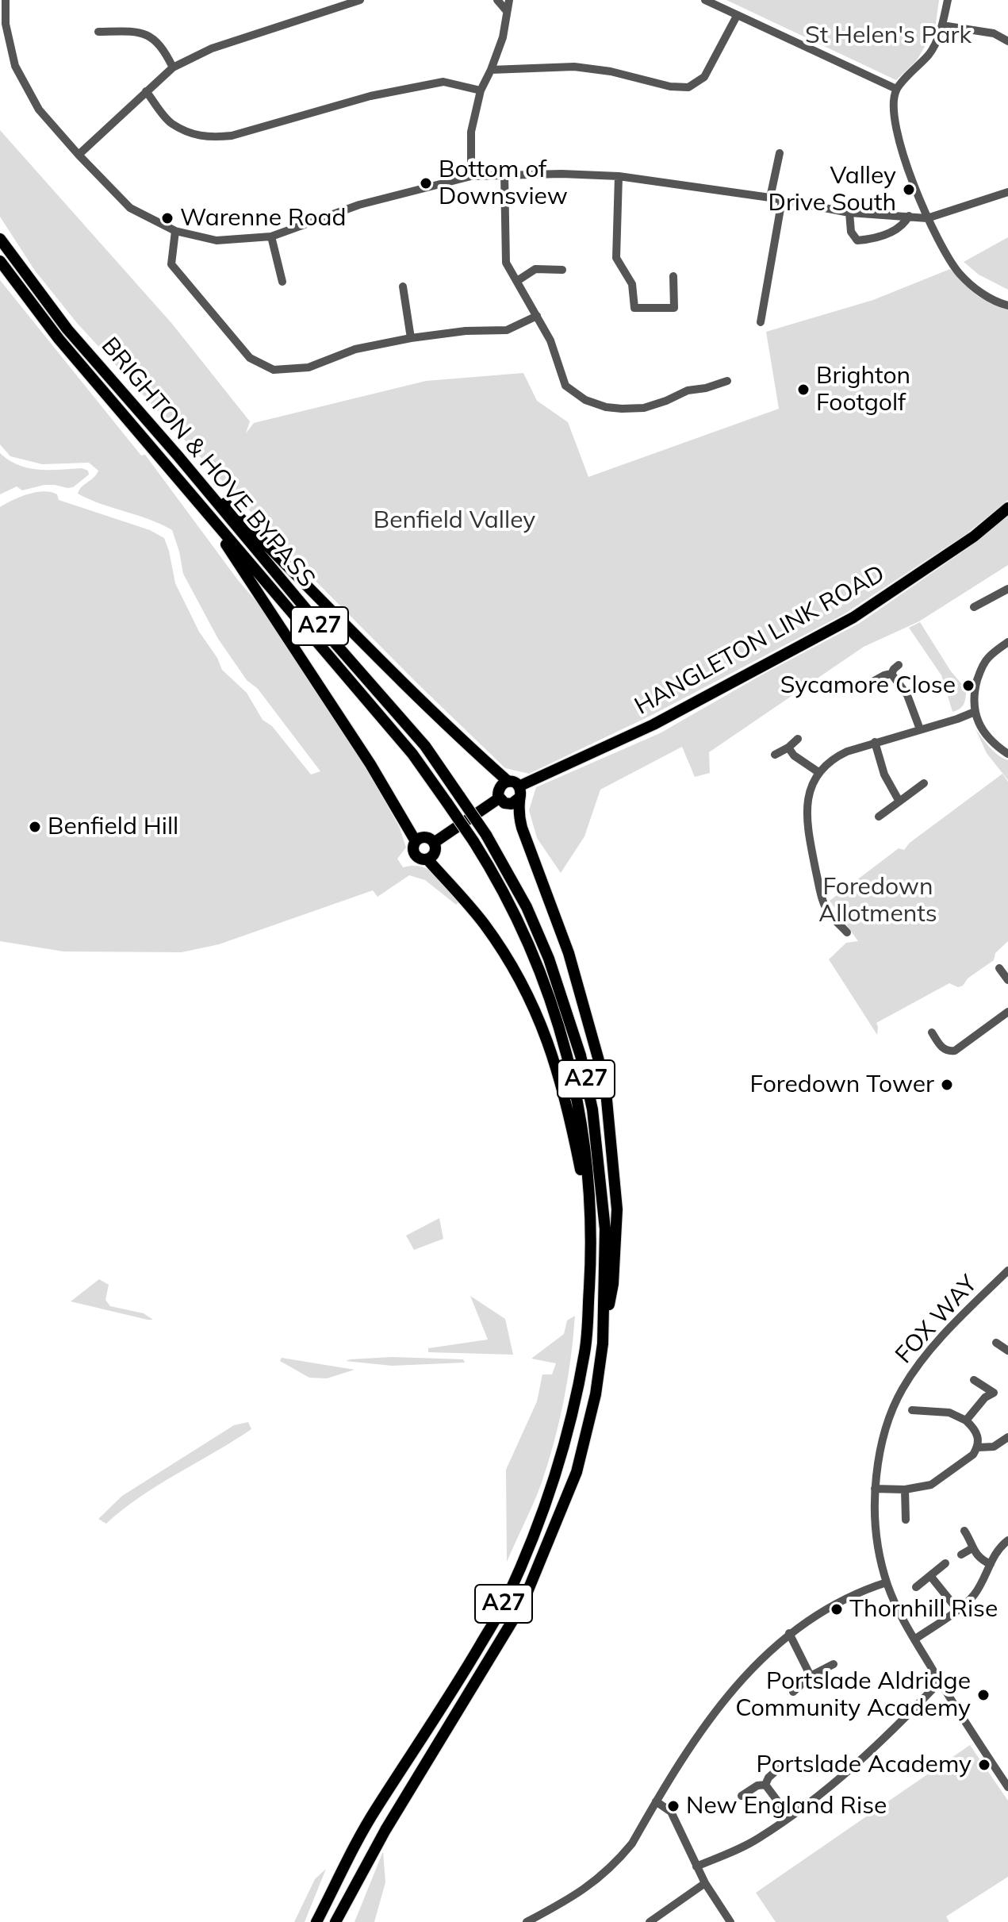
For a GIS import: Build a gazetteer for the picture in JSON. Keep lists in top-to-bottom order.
{
  "streets": {
    "highway": ["BRIGHTON & HOVE BYPASS", "A27", "HANGLETON LINK ROAD"],
    "street": ["FOX WAY"]
  },
  "crossings": [
    ["BRIGHTON & HOVE BYPASS", "A27"],
    ["A27", "HANGLETON LINK ROAD"]
  ],
  "parks": ["St Helen's Park", "Benfield Valley", "Foredown Allotments"],
  "places": [
    "Bottom of Downsview",
    "Valley Drive South",
    "Warenne Road",
    "Brighton Footgolf",
    "Sycamore Close",
    "Benfield Hill",
    "Foredown Tower",
    "Thornhill Rise",
    "Portslade Aldridge Community Academy",
    "Portslade Academy",
    "New England Rise"
  ]
}
